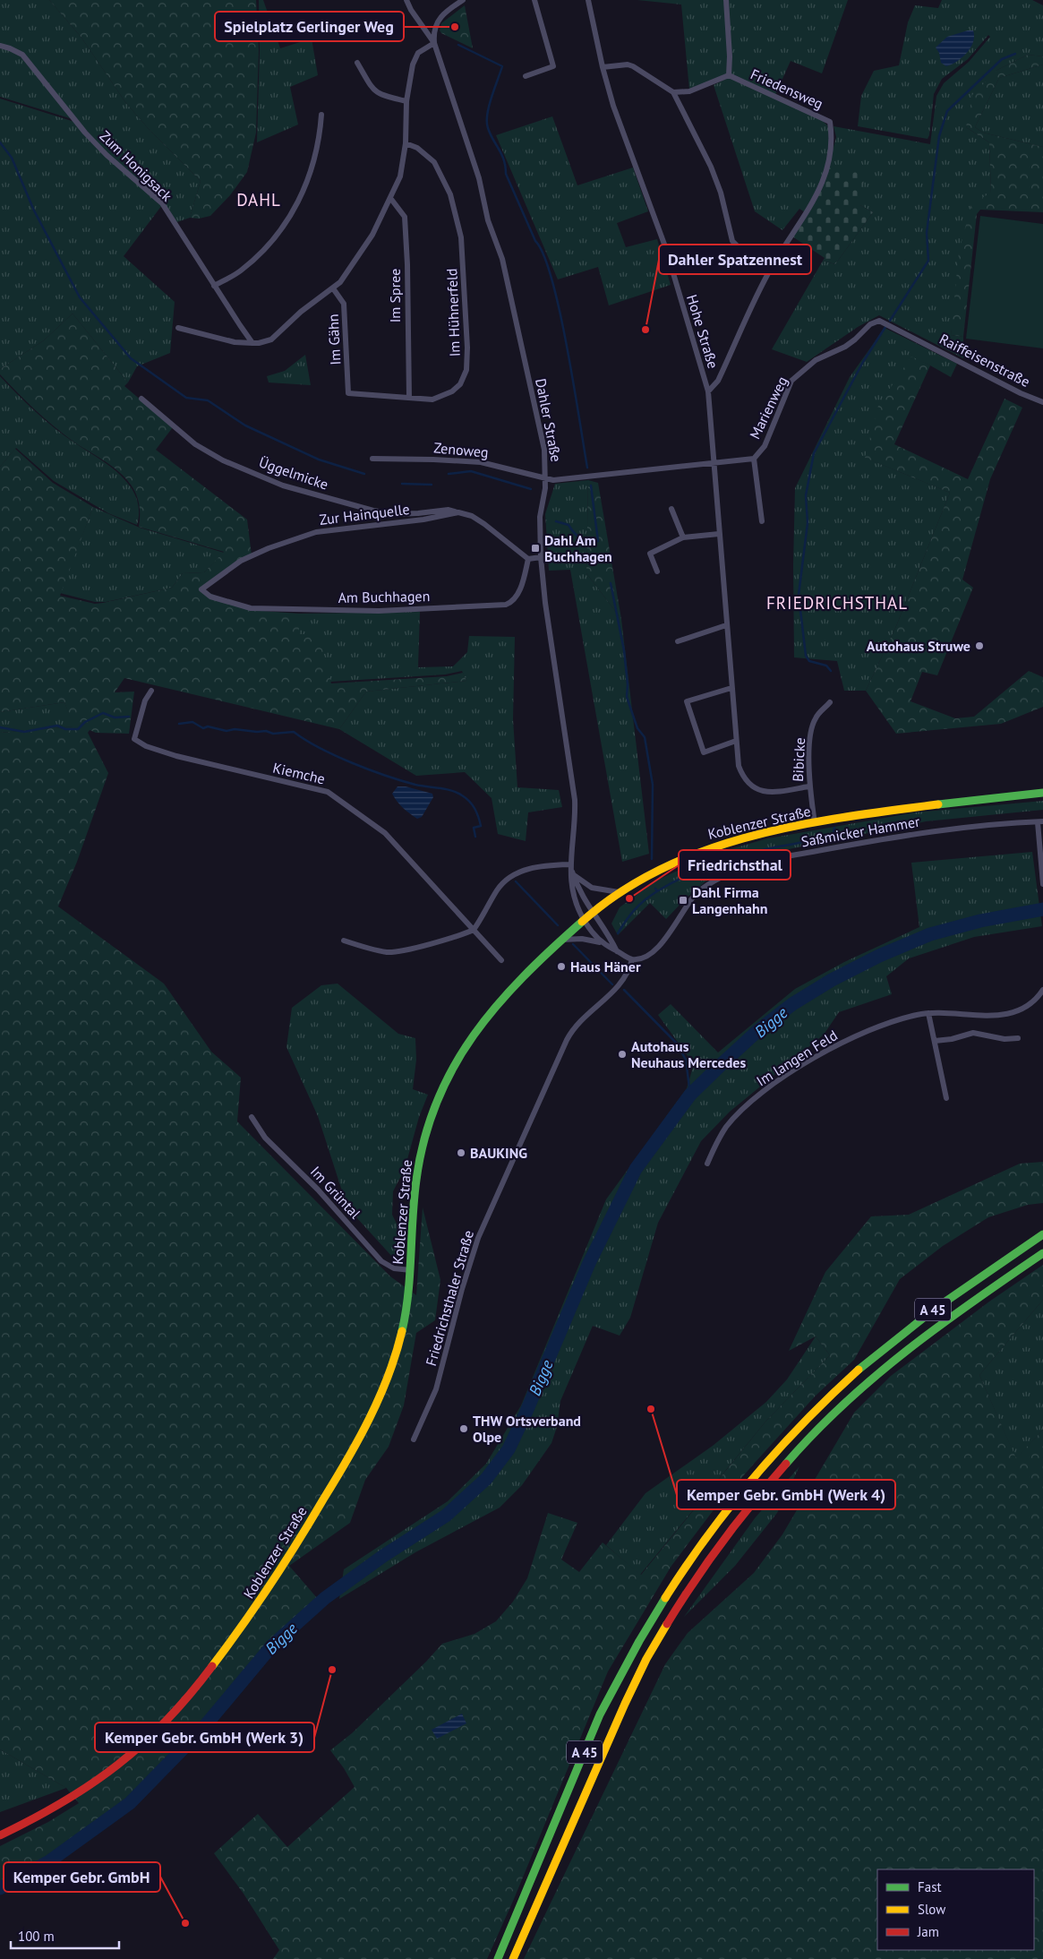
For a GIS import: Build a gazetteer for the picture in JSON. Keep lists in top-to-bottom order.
{
  "streets": {
    "main road": ["Koblenzer Straße", "A 45"],
    "street": [
      "Friedensweg",
      "Zum Honigsack",
      "Im Spree",
      "Im Hühnerfeld",
      "Hohe Straße",
      "Im Gähn",
      "Raiffeisenstraße",
      "Marienweg",
      "Dahler Straße",
      "Zenoweg",
      "Üggelmicke",
      "Zur Hainquelle",
      "Am Buchhagen",
      "Bibicke",
      "Kiemche",
      "Saßmicker Hammer",
      "Im langen Feld",
      "Im Grüntal",
      "Friedrichsthaler Straße"
    ]
  },
  "crossings": [
    ["Friedensweg", "Hohe Straße"],
    ["Im Spree", "Im Hühnerfeld"],
    ["Im Hühnerfeld", "Im Gähn"],
    ["Hohe Straße", "Marienweg"],
    ["Hohe Straße", "Bibicke"],
    ["Raiffeisenstraße", "Marienweg"],
    ["Marienweg", "Dahler Straße"],
    ["Marienweg", "Zenoweg"],
    ["Dahler Straße", "Zenoweg"],
    ["Dahler Straße", "Koblenzer Straße"],
    ["Üggelmicke", "Zur Hainquelle"],
    ["Zur Hainquelle", "Am Buchhagen"],
    ["Bibicke", "Koblenzer Straße"],
    ["Koblenzer Straße", "Im Grüntal"],
    ["Saßmicker Hammer", "Friedrichsthaler Straße"]
  ],
  "districts": ["DAHL", "FRIEDRICHSTHAL"],
  "water": ["Bigge"],
  "places": {
    "other": [
      "Spielplatz Gerlinger Weg",
      "Dahler Spatzennest",
      "Autohaus Struwe",
      "Friedrichsthal",
      "Haus Häner",
      "Autohaus Neuhaus Mercedes",
      "BAUKING",
      "Kemper Gebr. GmbH (Werk 4)",
      "THW Ortsverband Olpe",
      "Kemper Gebr. GmbH (Werk 3)",
      "Kemper Gebr. GmbH"
    ],
    "transit": ["Dahl Am Buchhagen", "Dahl Firma Langenhahn"]
  },
  "legend": ["Fast", "Slow", "Jam"],
  "scale_bar": "100 m"
}
